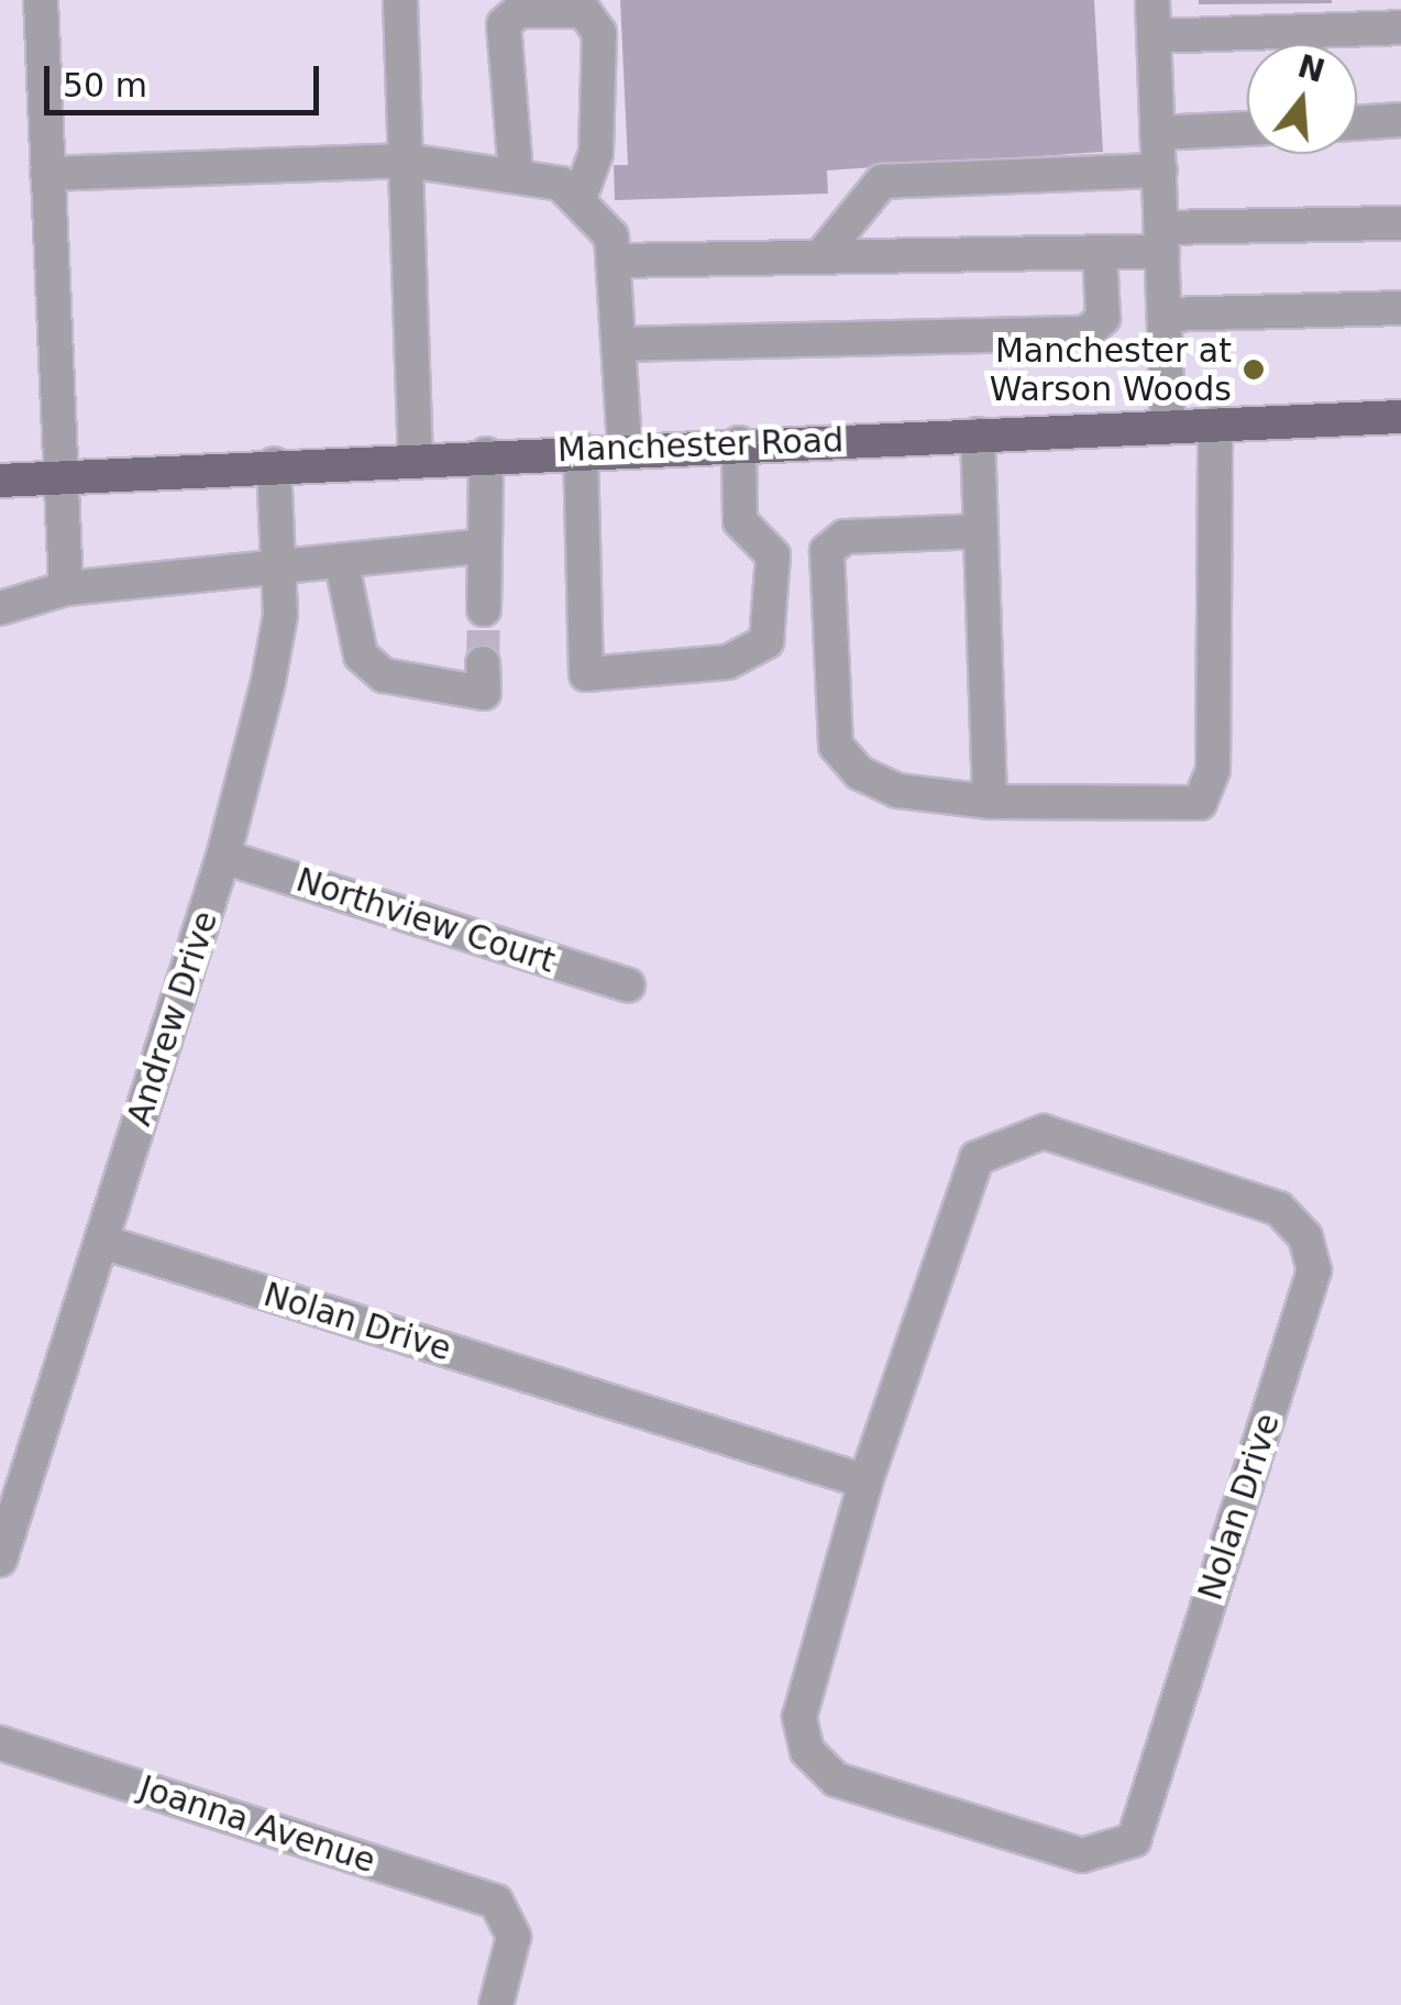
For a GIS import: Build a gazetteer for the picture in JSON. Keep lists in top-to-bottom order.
{
  "streets": {
    "main road": ["Manchester Road"],
    "street": [
      "Northview Court",
      "Andrew Drive",
      "Nolan Drive",
      "Joanna Avenue"
    ]
  },
  "crossings": [
    ["Manchester Road", "Andrew Drive"],
    ["Northview Court", "Andrew Drive"],
    ["Andrew Drive", "Nolan Drive"]
  ],
  "places": ["Manchester at Warson Woods"],
  "scale_bar": "50 m",
  "north": "top"
}
